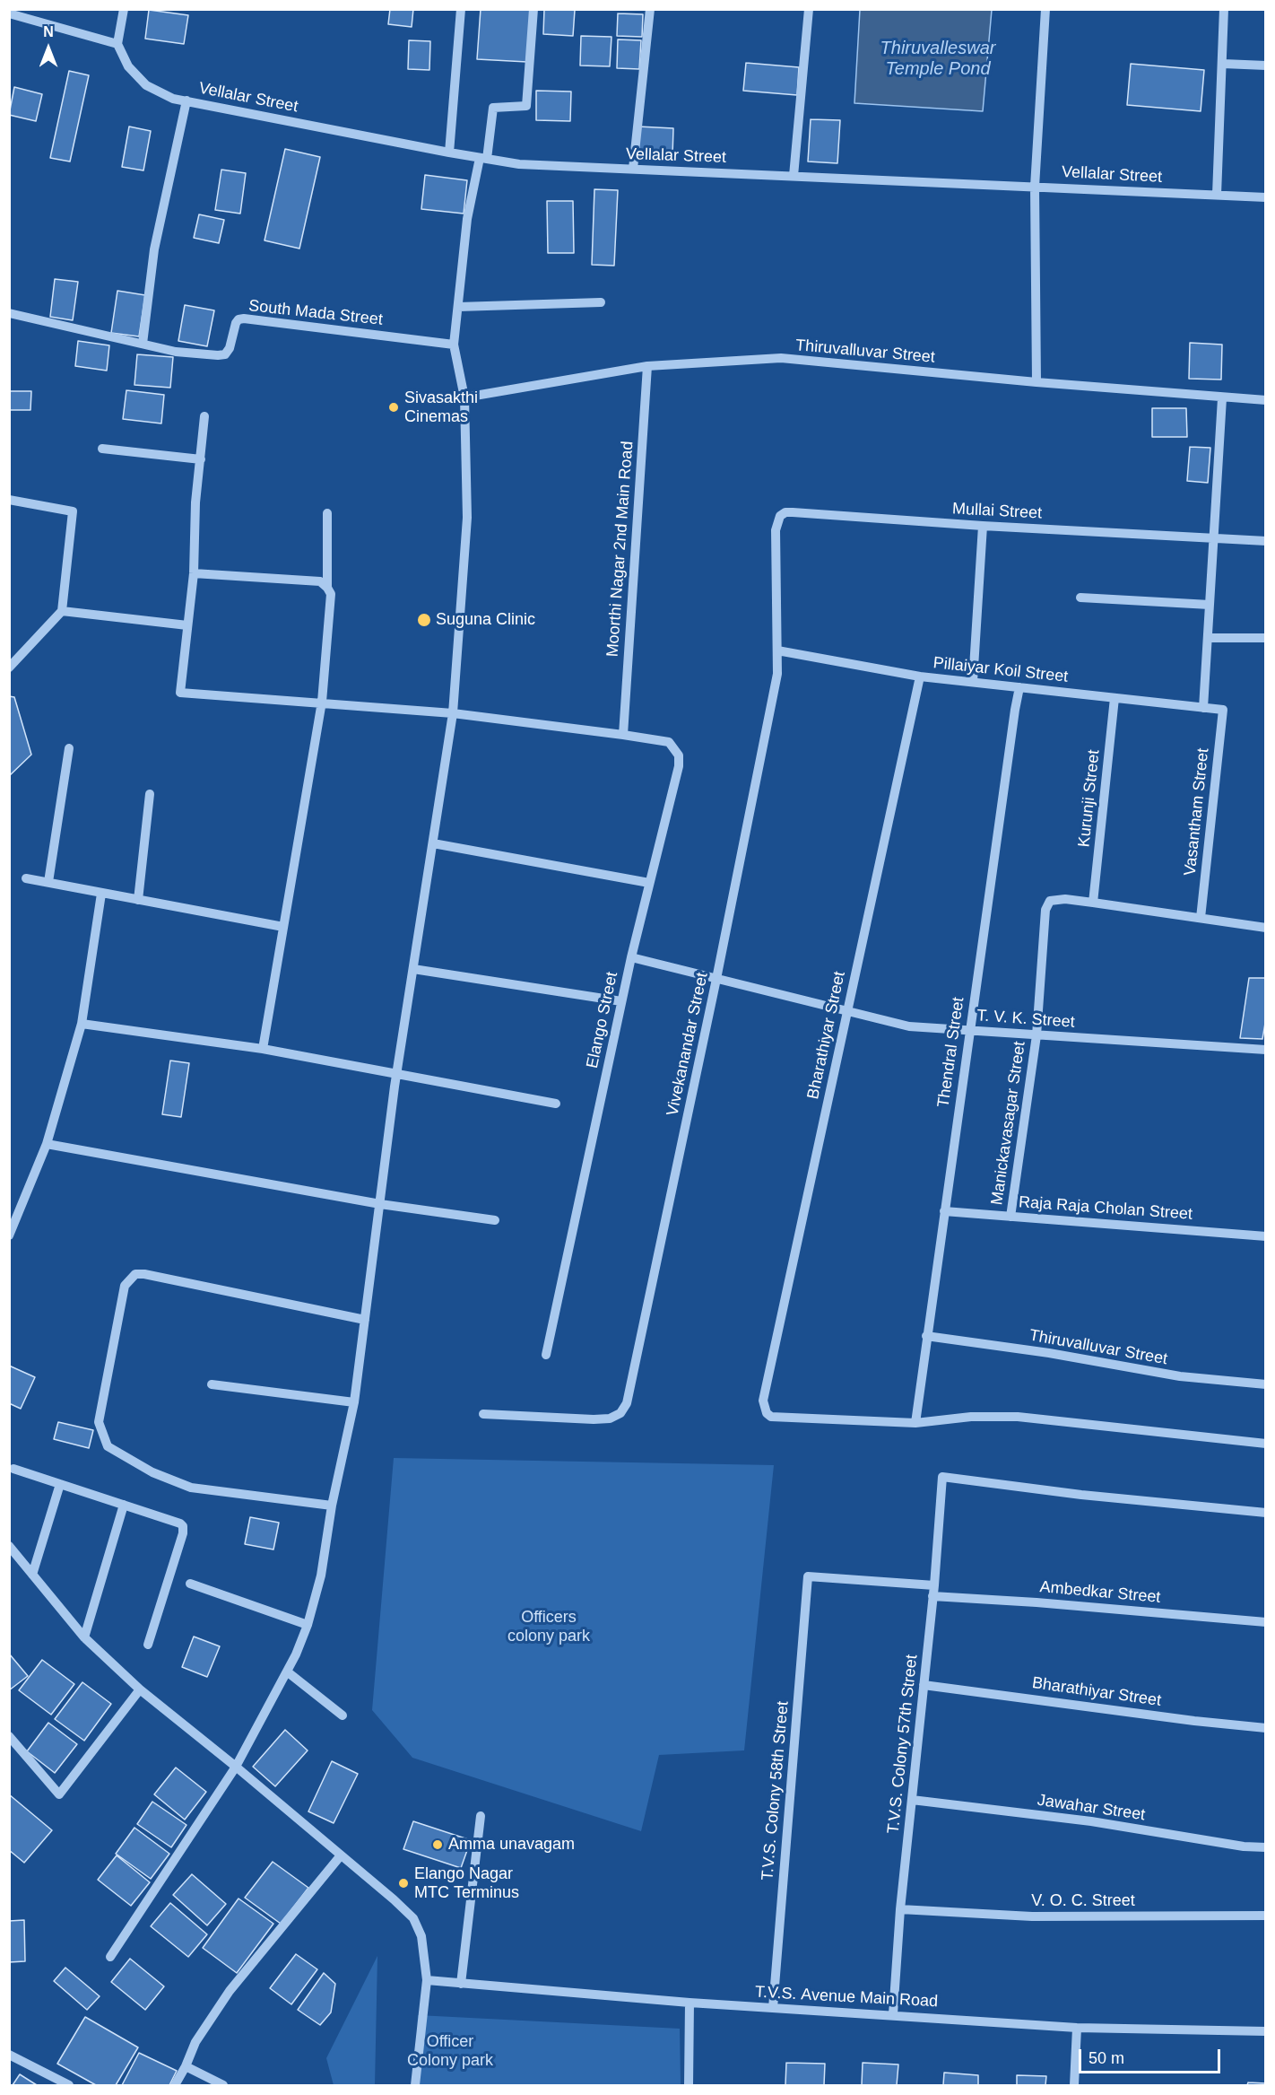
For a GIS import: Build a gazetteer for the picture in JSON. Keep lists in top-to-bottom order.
{
  "streets": {
    "street": [
      "Vellalar Street",
      "South Mada Street",
      "Thiruvalluvar Street",
      "Mullai Street",
      "Moorthi Nagar 2nd Main Road",
      "Pillaiyar Koil Street",
      "Kurunji Street",
      "Vasantham Street",
      "T. V. K. Street",
      "Elango Street",
      "Bharathiyar Street",
      "Vivekanandar Street",
      "Thendral Street",
      "Manickavasagar Street",
      "Raja Raja Cholan Street",
      "Ambedkar Street",
      "T.V.S. Colony 57th Street",
      "T.V.S. Colony 58th Street",
      "Jawahar Street",
      "V. O. C. Street",
      "T.V.S. Avenue Main Road"
    ]
  },
  "crossings": [
    ["Thiruvalluvar Street", "Moorthi Nagar 2nd Main Road"],
    ["Thiruvalluvar Street", "Thendral Street"],
    ["Mullai Street", "Vivekanandar Street"],
    ["Moorthi Nagar 2nd Main Road", "Elango Street"],
    ["Pillaiyar Koil Street", "Kurunji Street"],
    ["Pillaiyar Koil Street", "Vasantham Street"],
    ["Pillaiyar Koil Street", "Bharathiyar Street"],
    ["Pillaiyar Koil Street", "Vivekanandar Street"],
    ["Pillaiyar Koil Street", "Thendral Street"],
    ["Kurunji Street", "Manickavasagar Street"],
    ["T. V. K. Street", "Elango Street"],
    ["T. V. K. Street", "Bharathiyar Street"],
    ["T. V. K. Street", "Vivekanandar Street"],
    ["T. V. K. Street", "Thendral Street"],
    ["T. V. K. Street", "Manickavasagar Street"],
    ["Bharathiyar Street", "Thendral Street"],
    ["Bharathiyar Street", "T.V.S. Colony 57th Street"],
    ["Thendral Street", "Raja Raja Cholan Street"],
    ["Manickavasagar Street", "Raja Raja Cholan Street"],
    ["Ambedkar Street", "T.V.S. Colony 57th Street"],
    ["T.V.S. Colony 57th Street", "T.V.S. Colony 58th Street"],
    ["T.V.S. Colony 57th Street", "Jawahar Street"],
    ["T.V.S. Colony 57th Street", "V. O. C. Street"],
    ["T.V.S. Colony 57th Street", "T.V.S. Avenue Main Road"],
    ["T.V.S. Colony 58th Street", "T.V.S. Avenue Main Road"]
  ],
  "water": ["Thiruvalleswar Temple Pond"],
  "parks": ["Officers colony park", "Officer Colony park"],
  "places": [
    "Sivasakthi Cinemas",
    "Suguna Clinic",
    "Amma unavagam",
    "Elango Nagar MTC Terminus"
  ],
  "scale_bar": "50 m",
  "north": "top"
}
